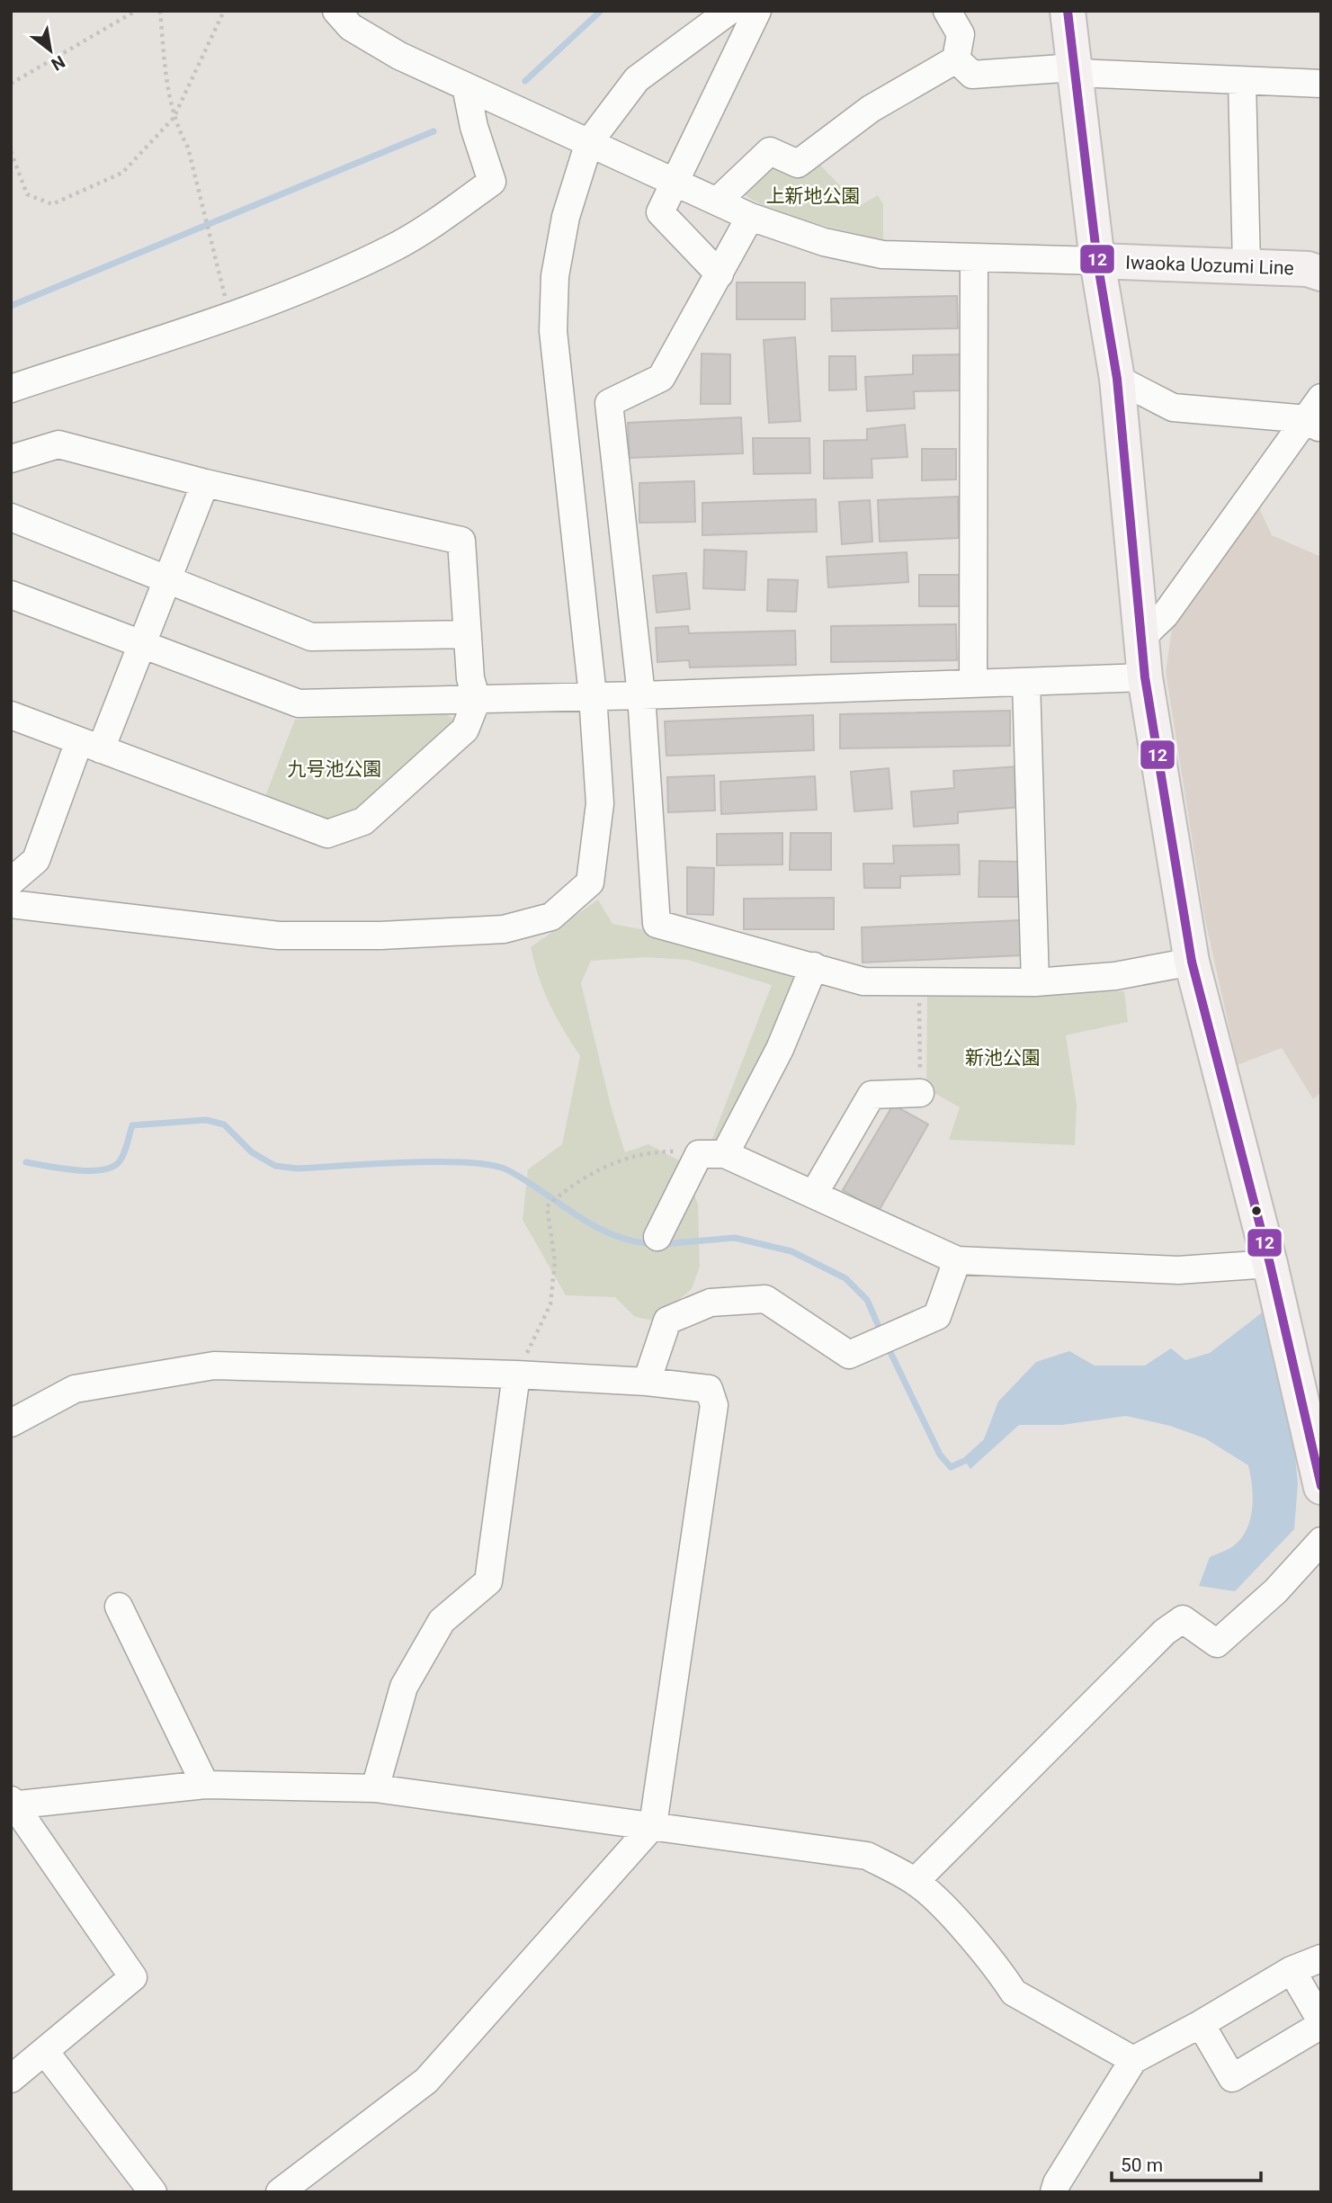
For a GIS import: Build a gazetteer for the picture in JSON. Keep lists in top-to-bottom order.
{
  "streets": {
    "main road": ["Iwaoka Uozumi Line"]
  },
  "parks": ["上新地公園", "九号池公園", "新池公園"],
  "lines": ["transit line 12"],
  "scale_bar": "50 m",
  "north": "bottom right"
}
